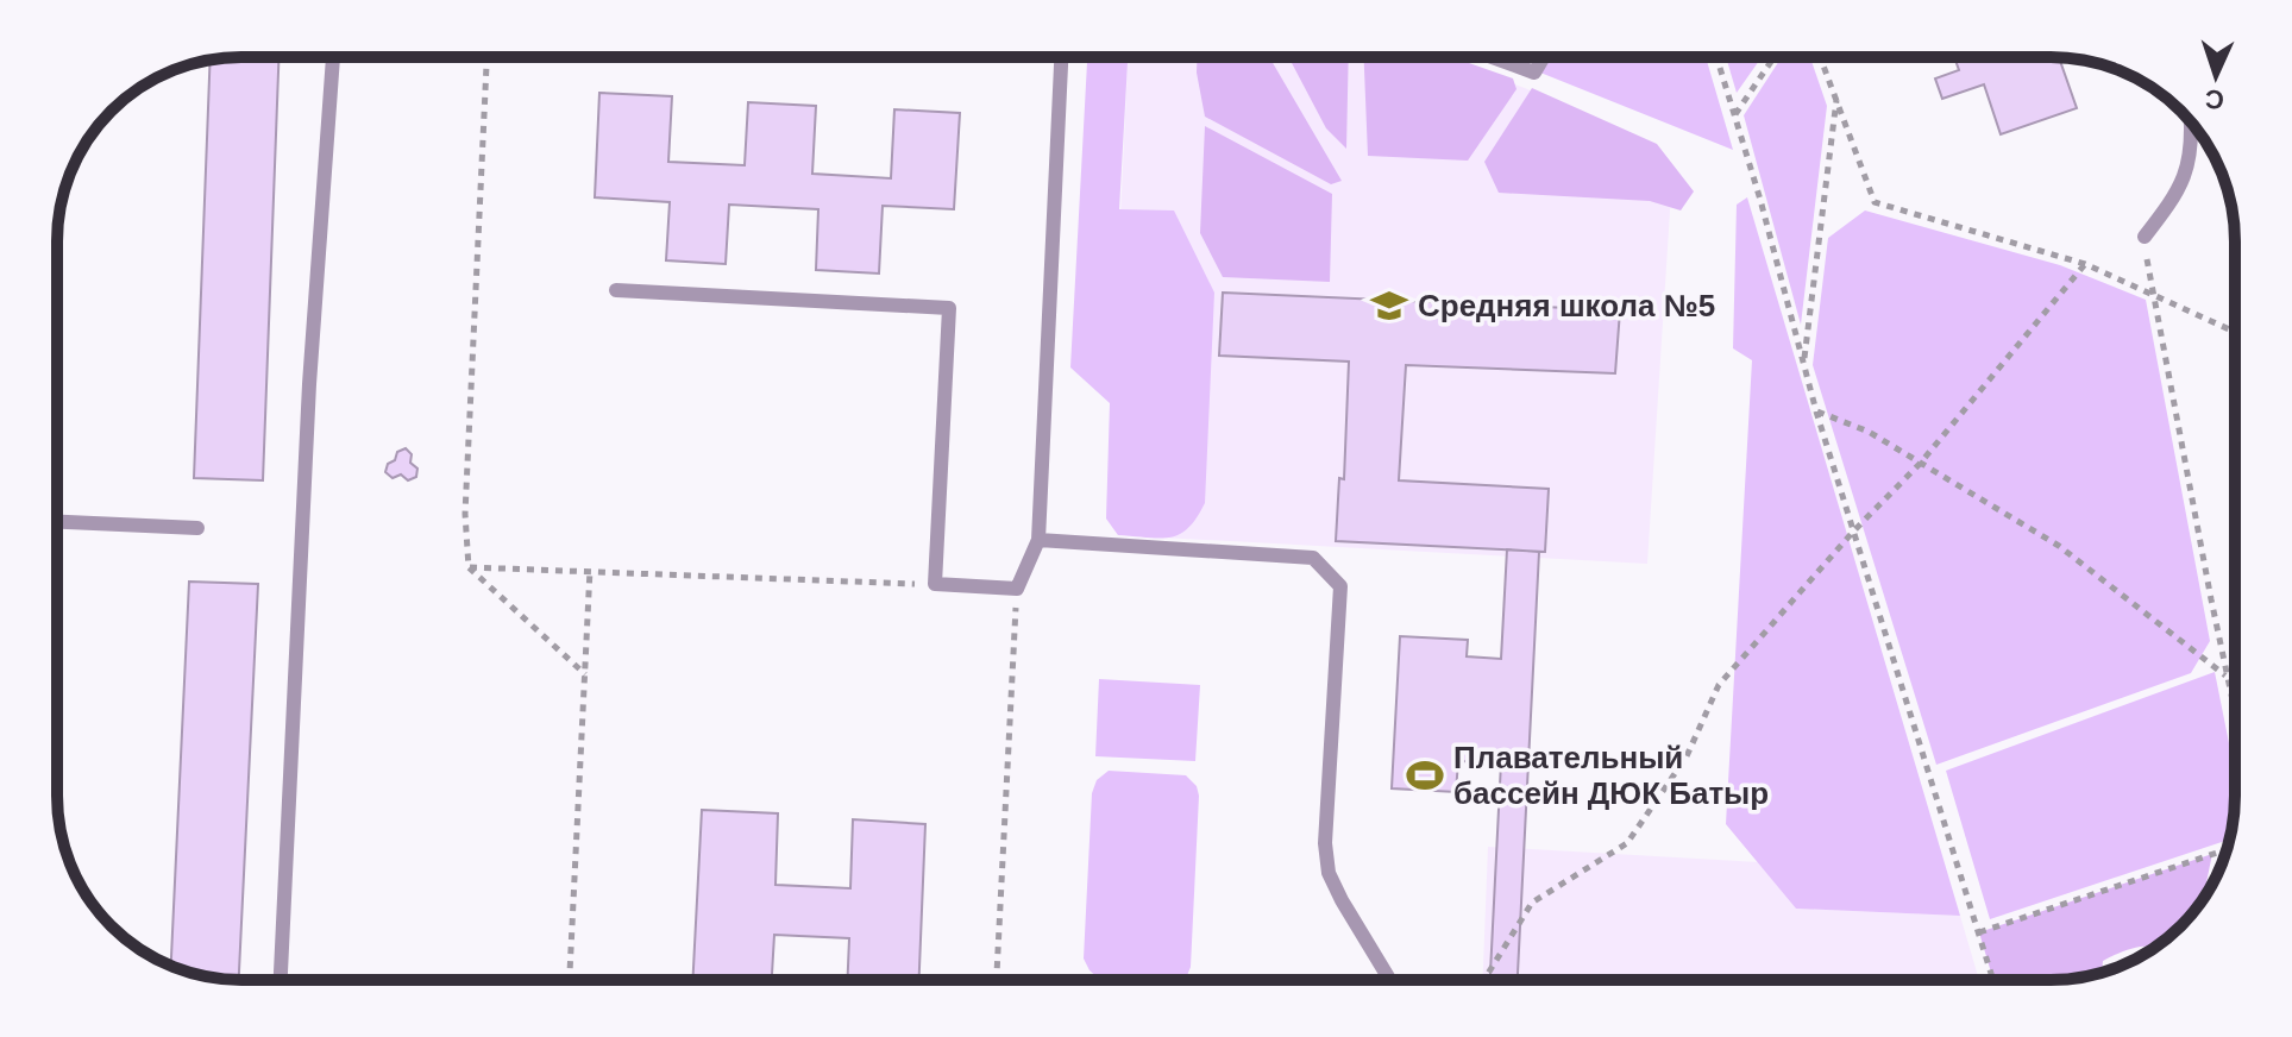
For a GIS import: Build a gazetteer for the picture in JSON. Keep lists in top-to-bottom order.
{
  "places": {
    "school or university": ["Средняя школа №5"],
    "sports": ["Плавательный бассейн ДЮК Батыр"]
  },
  "north": "bottom"
}
